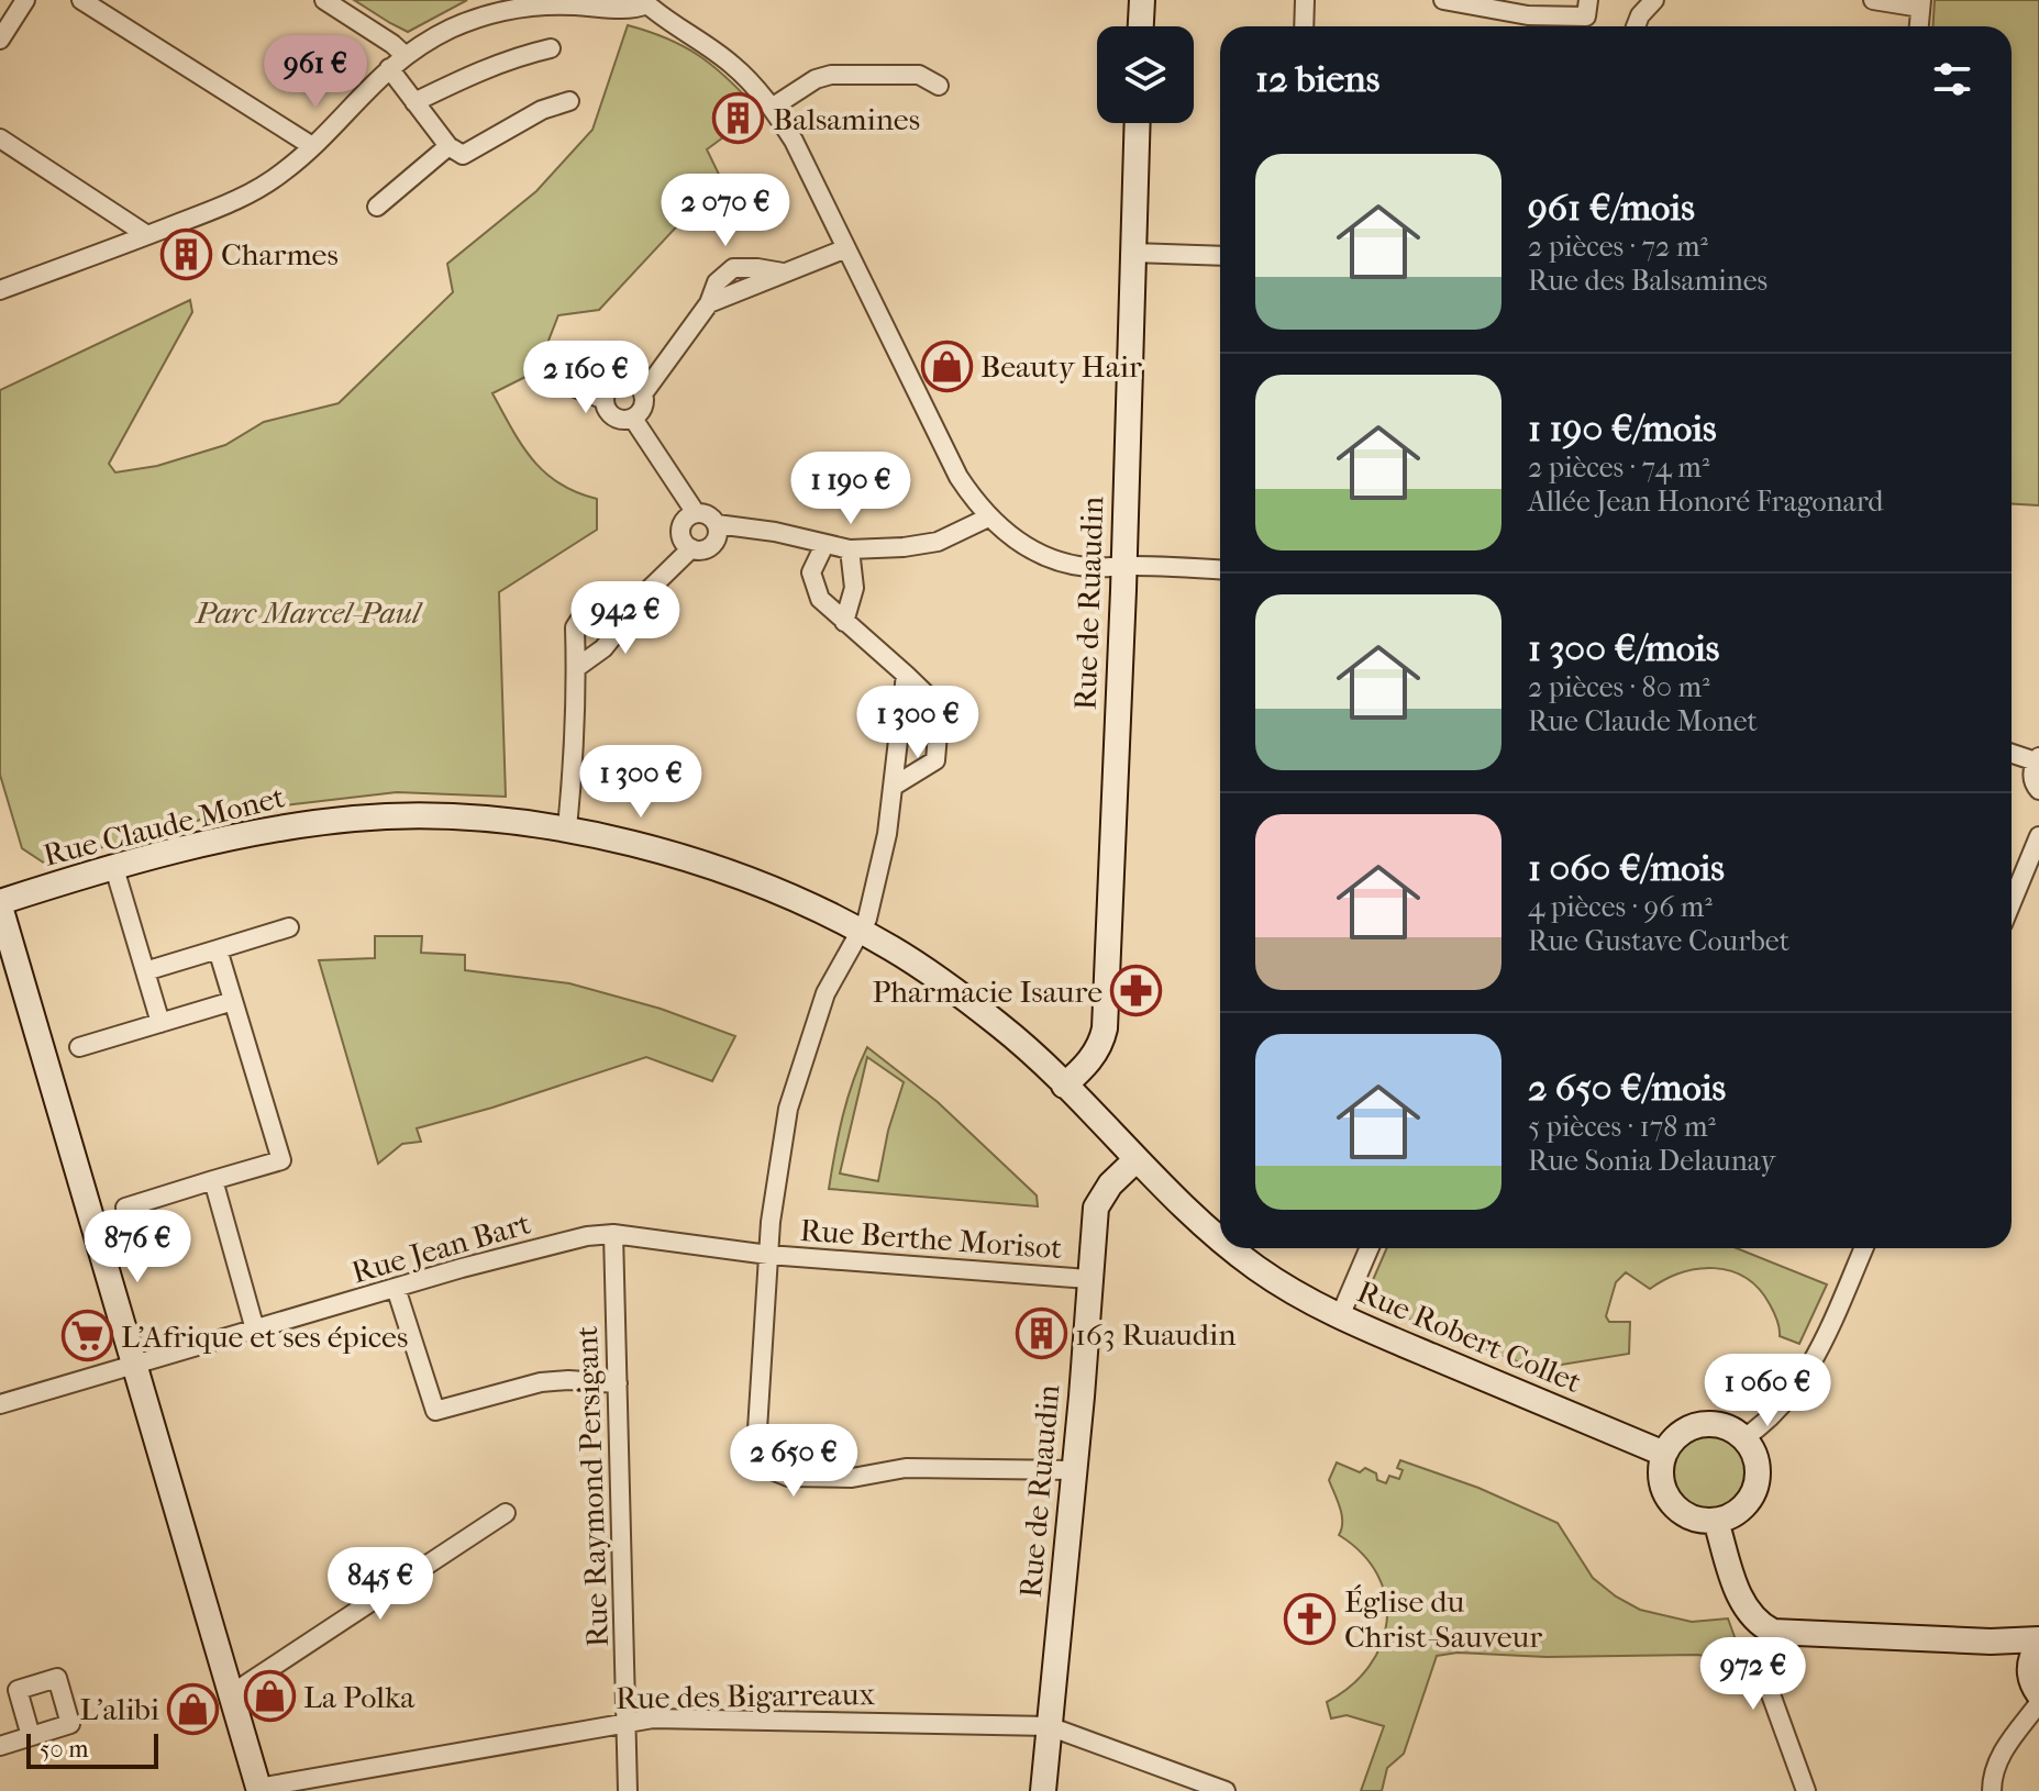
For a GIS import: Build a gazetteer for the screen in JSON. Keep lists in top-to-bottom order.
{
  "streets": {
    "street": [
      "Rue de Ruaudin",
      "Rue Claude Monet",
      "Rue Berthe Morisot",
      "Rue Jean Bart",
      "Rue Robert Collet",
      "Rue Raymond Persigant",
      "Rue des Bigarreaux"
    ]
  },
  "crossings": [
    ["Rue de Ruaudin", "Rue Claude Monet"],
    ["Rue de Ruaudin", "Rue Berthe Morisot"],
    ["Rue de Ruaudin", "Rue Robert Collet"],
    ["Rue de Ruaudin", "Rue des Bigarreaux"],
    ["Rue Claude Monet", "Rue Robert Collet"],
    ["Rue Berthe Morisot", "Rue Jean Bart"],
    ["Rue Jean Bart", "Rue Raymond Persigant"],
    ["Rue Raymond Persigant", "Rue des Bigarreaux"]
  ],
  "parks": ["Parc Marcel-Paul"],
  "places": {
    "building": ["Balsamines", "Charmes", "163 Ruaudin"],
    "shop": ["Beauty Hair", "La Polka", "L'alibi"],
    "pharmacy": ["Pharmacie Isaure"],
    "supermarket": ["L'Afrique et ses épices"],
    "church": ["Église du Christ-Sauveur"]
  },
  "scale_bar": "50 m",
  "page": {
    "heading": "12 biens",
    "price": [
      "961 €",
      "2 070 €",
      "2 160 €",
      "1 190 €",
      "942 €",
      "1 300 €",
      "1 300 €",
      "876 €",
      "1 060 €",
      "2 650 €",
      "845 €",
      "972 €"
    ],
    "list": [
      {
        "name": "961 €/mois",
        "note": "2 pièces · 72 m² · Rue des Balsamines"
      },
      {
        "name": "1 190 €/mois",
        "note": "2 pièces · 74 m² · Allée Jean Honoré Fragonard"
      },
      {
        "name": "1 300 €/mois",
        "note": "2 pièces · 80 m² · Rue Claude Monet"
      },
      {
        "name": "1 060 €/mois",
        "note": "4 pièces · 96 m² · Rue Gustave Courbet"
      },
      {
        "name": "2 650 €/mois",
        "note": "5 pièces · 178 m² · Rue Sonia Delaunay"
      }
    ],
    "scale": "50 m"
  }
}
